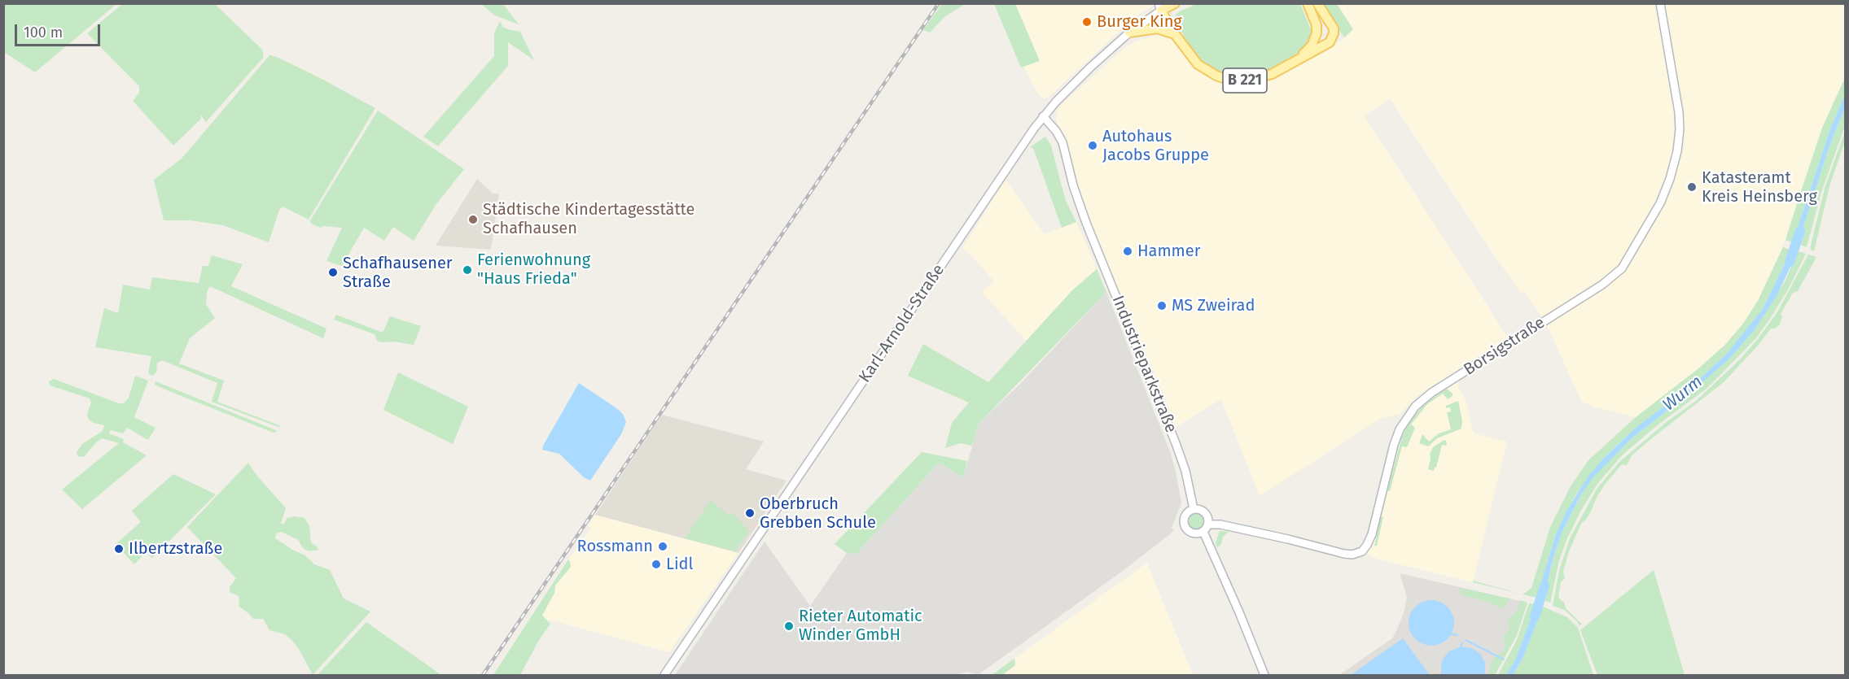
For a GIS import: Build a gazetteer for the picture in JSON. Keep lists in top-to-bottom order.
{
  "streets": {
    "main road": ["B 221", "Karl-Arnold-Straße"],
    "street": ["Borsigstraße", "Industrieparkstraße"]
  },
  "crossings": [
    ["B 221", "Karl-Arnold-Straße"],
    ["Karl-Arnold-Straße", "Industrieparkstraße"],
    ["Borsigstraße", "Industrieparkstraße"]
  ],
  "water": ["Wurm"],
  "places": [
    "Burger King",
    "Autohaus Jacobs Gruppe",
    "Katasteramt Kreis Heinsberg",
    "Städtische Kindertagesstätte Schafhausen",
    "Hammer",
    "Ferienwohnung \"Haus Frieda\"",
    "Schafhausener Straße",
    "MS Zweirad",
    "Oberbruch Grebben Schule",
    "Rossmann",
    "Ilbertzstraße",
    "Lidl",
    "Rieter Automatic Winder GmbH"
  ],
  "scale_bar": "100 m"
}
